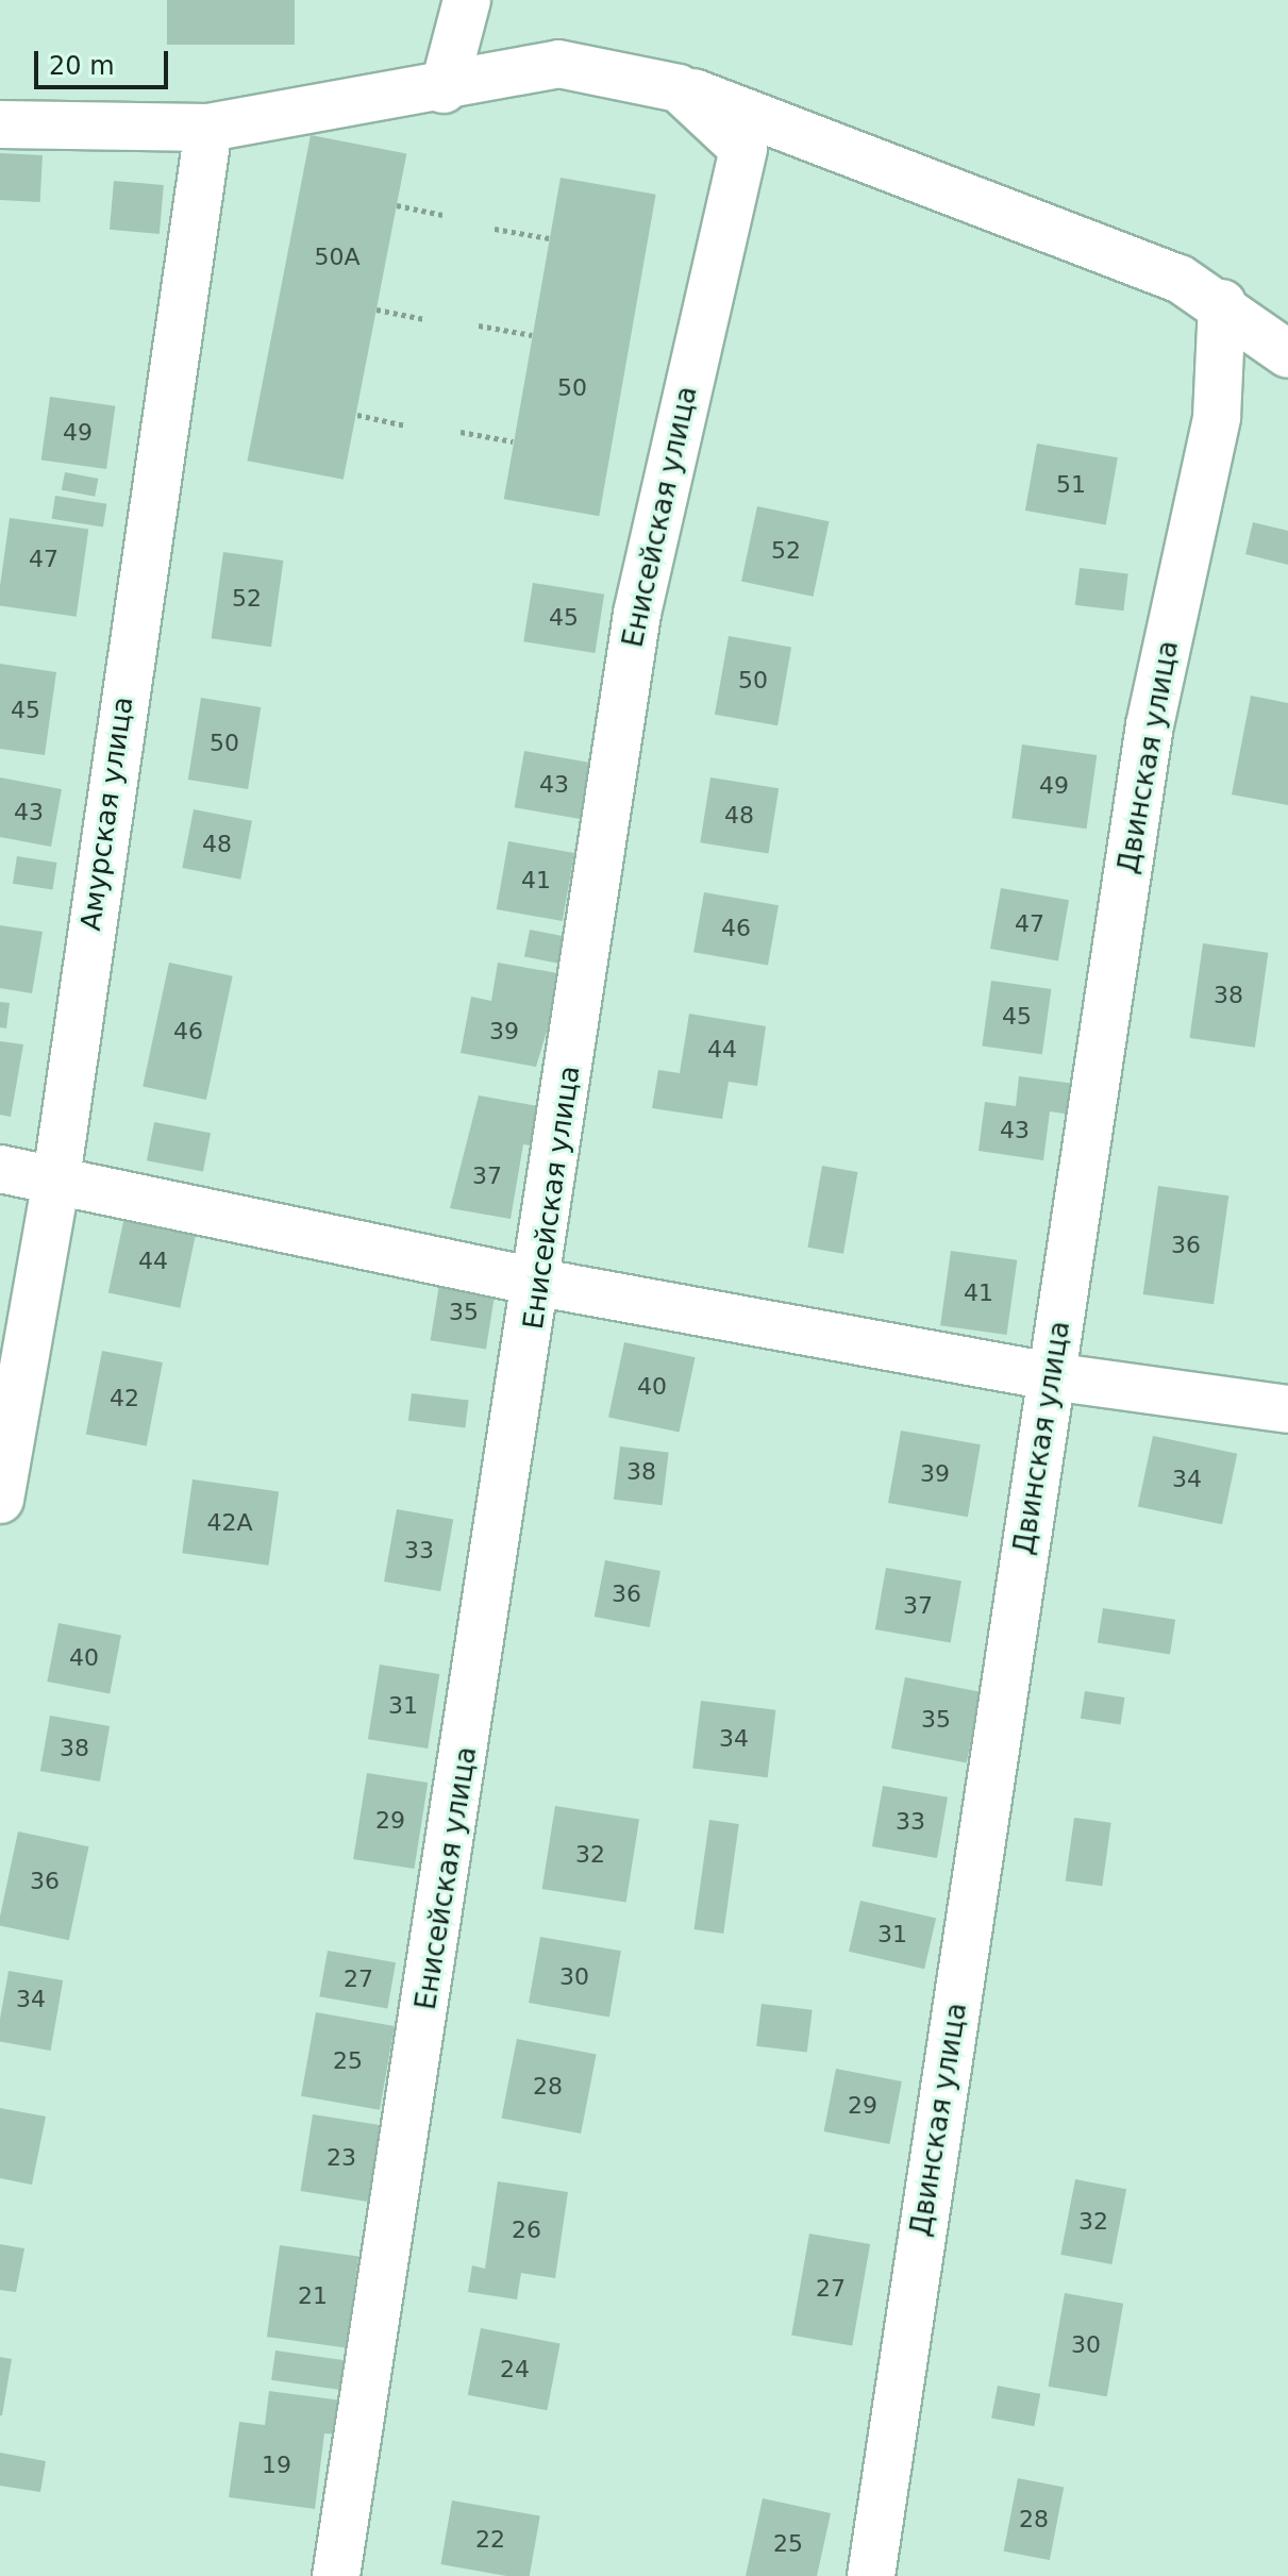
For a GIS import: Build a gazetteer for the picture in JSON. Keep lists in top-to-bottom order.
{
  "streets": {
    "street": ["Енисейская улица", "Двинская улица", "Амурская улица"]
  },
  "house_numbers": [
    "50А",
    "50",
    "49",
    "51",
    "52",
    "47",
    "52",
    "45",
    "50",
    "45",
    "50",
    "43",
    "49",
    "43",
    "48",
    "48",
    "41",
    "47",
    "46",
    "38",
    "45",
    "46",
    "39",
    "44",
    "43",
    "37",
    "36",
    "44",
    "41",
    "35",
    "40",
    "42",
    "38",
    "39",
    "34",
    "42А",
    "33",
    "36",
    "37",
    "40",
    "31",
    "35",
    "34",
    "38",
    "29",
    "33",
    "32",
    "36",
    "31",
    "30",
    "27",
    "34",
    "25",
    "28",
    "29",
    "23",
    "32",
    "26",
    "27",
    "21",
    "30",
    "24",
    "19",
    "28",
    "22",
    "25"
  ],
  "scale_bar": "20 m"
}
